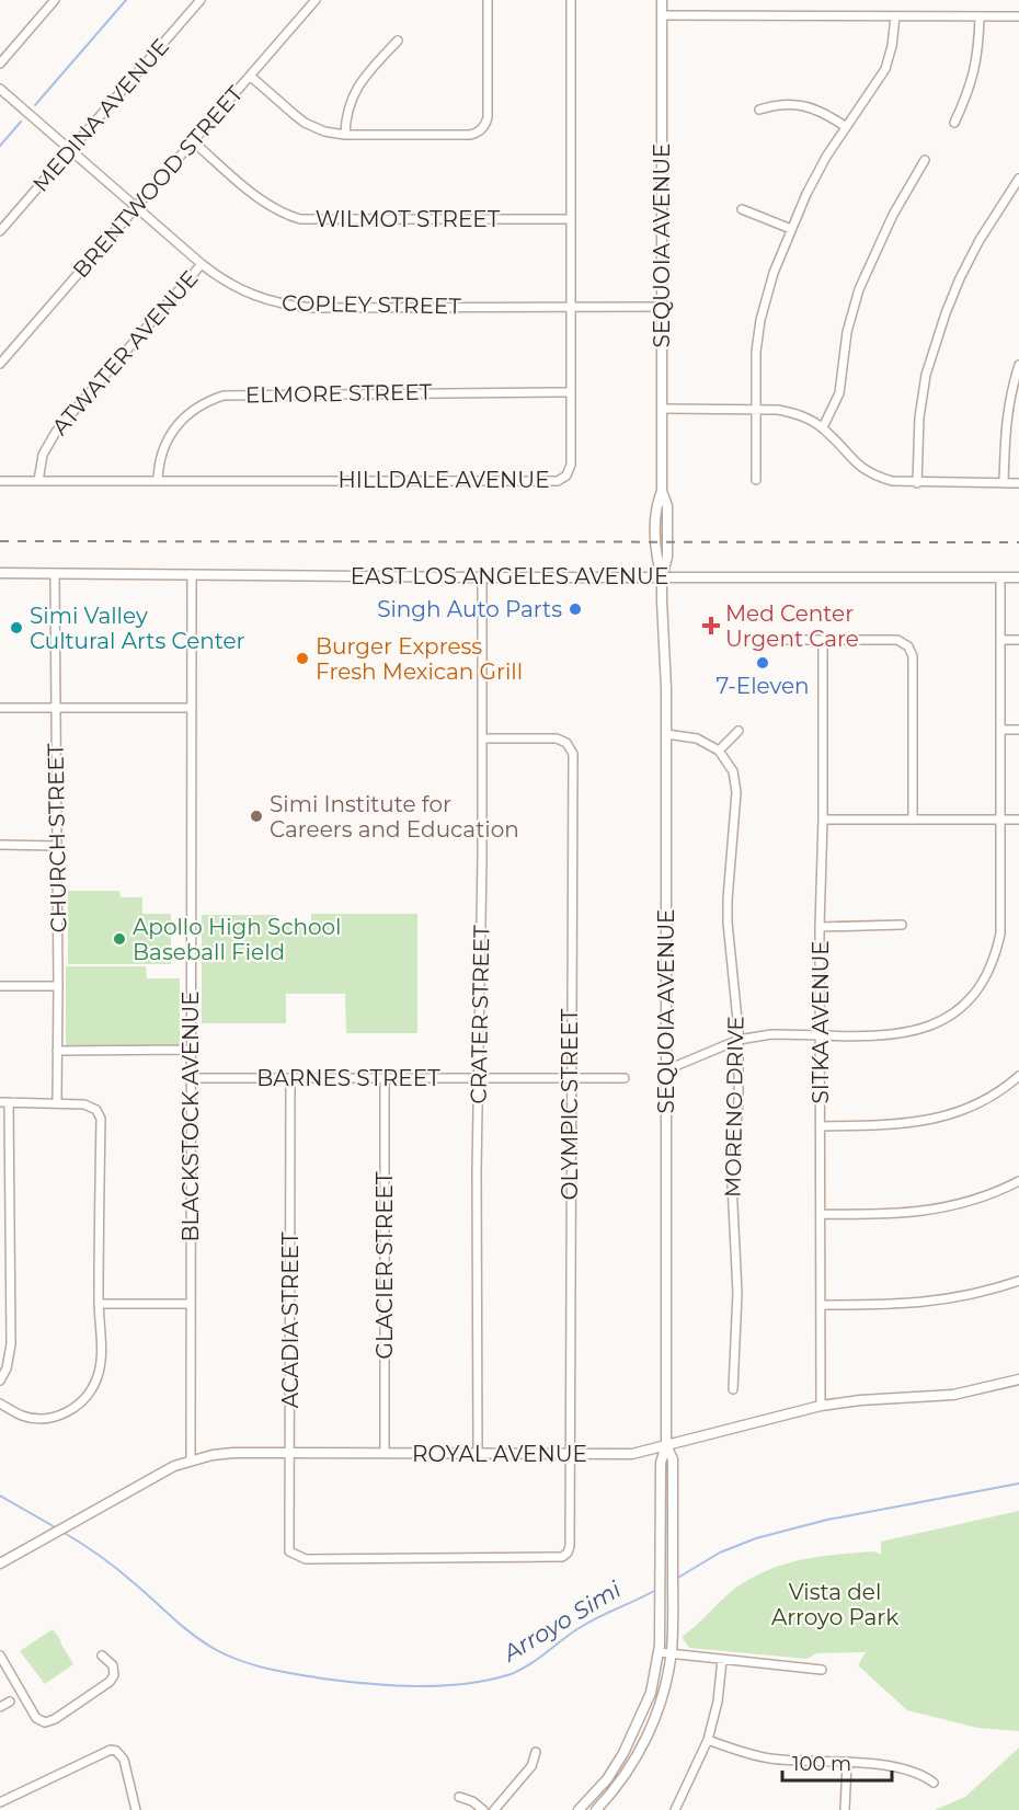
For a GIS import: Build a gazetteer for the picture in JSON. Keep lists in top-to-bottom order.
{
  "streets": {
    "main road": ["SEQUOIA AVENUE", "EAST LOS ANGELES AVENUE", "ROYAL AVENUE"],
    "street": [
      "MEDINA AVENUE",
      "BRENTWOOD STREET",
      "WILMOT STREET",
      "COPLEY STREET",
      "ATWATER AVENUE",
      "ELMORE STREET",
      "HILLDALE AVENUE",
      "CHURCH STREET",
      "CRATER STREET",
      "SITKA AVENUE",
      "BARNES STREET",
      "OLYMPIC STREET",
      "MORENO DRIVE",
      "BLACKSTOCK AVENUE",
      "GLACIER STREET",
      "ACADIA STREET"
    ]
  },
  "crossings": [
    ["MEDINA AVENUE", "COPLEY STREET"],
    ["BRENTWOOD STREET", "WILMOT STREET"],
    ["BRENTWOOD STREET", "COPLEY STREET"],
    ["WILMOT STREET", "HILLDALE AVENUE"],
    ["SEQUOIA AVENUE", "COPLEY STREET"],
    ["SEQUOIA AVENUE", "EAST LOS ANGELES AVENUE"],
    ["SEQUOIA AVENUE", "ROYAL AVENUE"],
    ["COPLEY STREET", "ATWATER AVENUE"],
    ["COPLEY STREET", "HILLDALE AVENUE"],
    ["ATWATER AVENUE", "HILLDALE AVENUE"],
    ["ELMORE STREET", "HILLDALE AVENUE"],
    ["EAST LOS ANGELES AVENUE", "CHURCH STREET"],
    ["EAST LOS ANGELES AVENUE", "CRATER STREET"],
    ["EAST LOS ANGELES AVENUE", "BLACKSTOCK AVENUE"],
    ["CRATER STREET", "BARNES STREET"],
    ["CRATER STREET", "OLYMPIC STREET"],
    ["CRATER STREET", "ROYAL AVENUE"],
    ["SITKA AVENUE", "ROYAL AVENUE"],
    ["BARNES STREET", "OLYMPIC STREET"],
    ["BARNES STREET", "BLACKSTOCK AVENUE"],
    ["BARNES STREET", "GLACIER STREET"],
    ["BARNES STREET", "ACADIA STREET"],
    ["OLYMPIC STREET", "ACADIA STREET"],
    ["OLYMPIC STREET", "ROYAL AVENUE"],
    ["BLACKSTOCK AVENUE", "ROYAL AVENUE"],
    ["GLACIER STREET", "ROYAL AVENUE"],
    ["ACADIA STREET", "ROYAL AVENUE"]
  ],
  "water": ["Arroyo Simi"],
  "parks": ["Vista del Arroyo Park"],
  "places": {
    "other": [
      "Singh Auto Parts",
      "Simi Valley Cultural Arts Center",
      "Burger Express Fresh Mexican Grill",
      "7-Eleven",
      "Simi Institute for Careers and Education",
      "Apollo High School Baseball Field"
    ],
    "health": ["Med Center Urgent Care"]
  },
  "scale_bar": "100 m"
}
